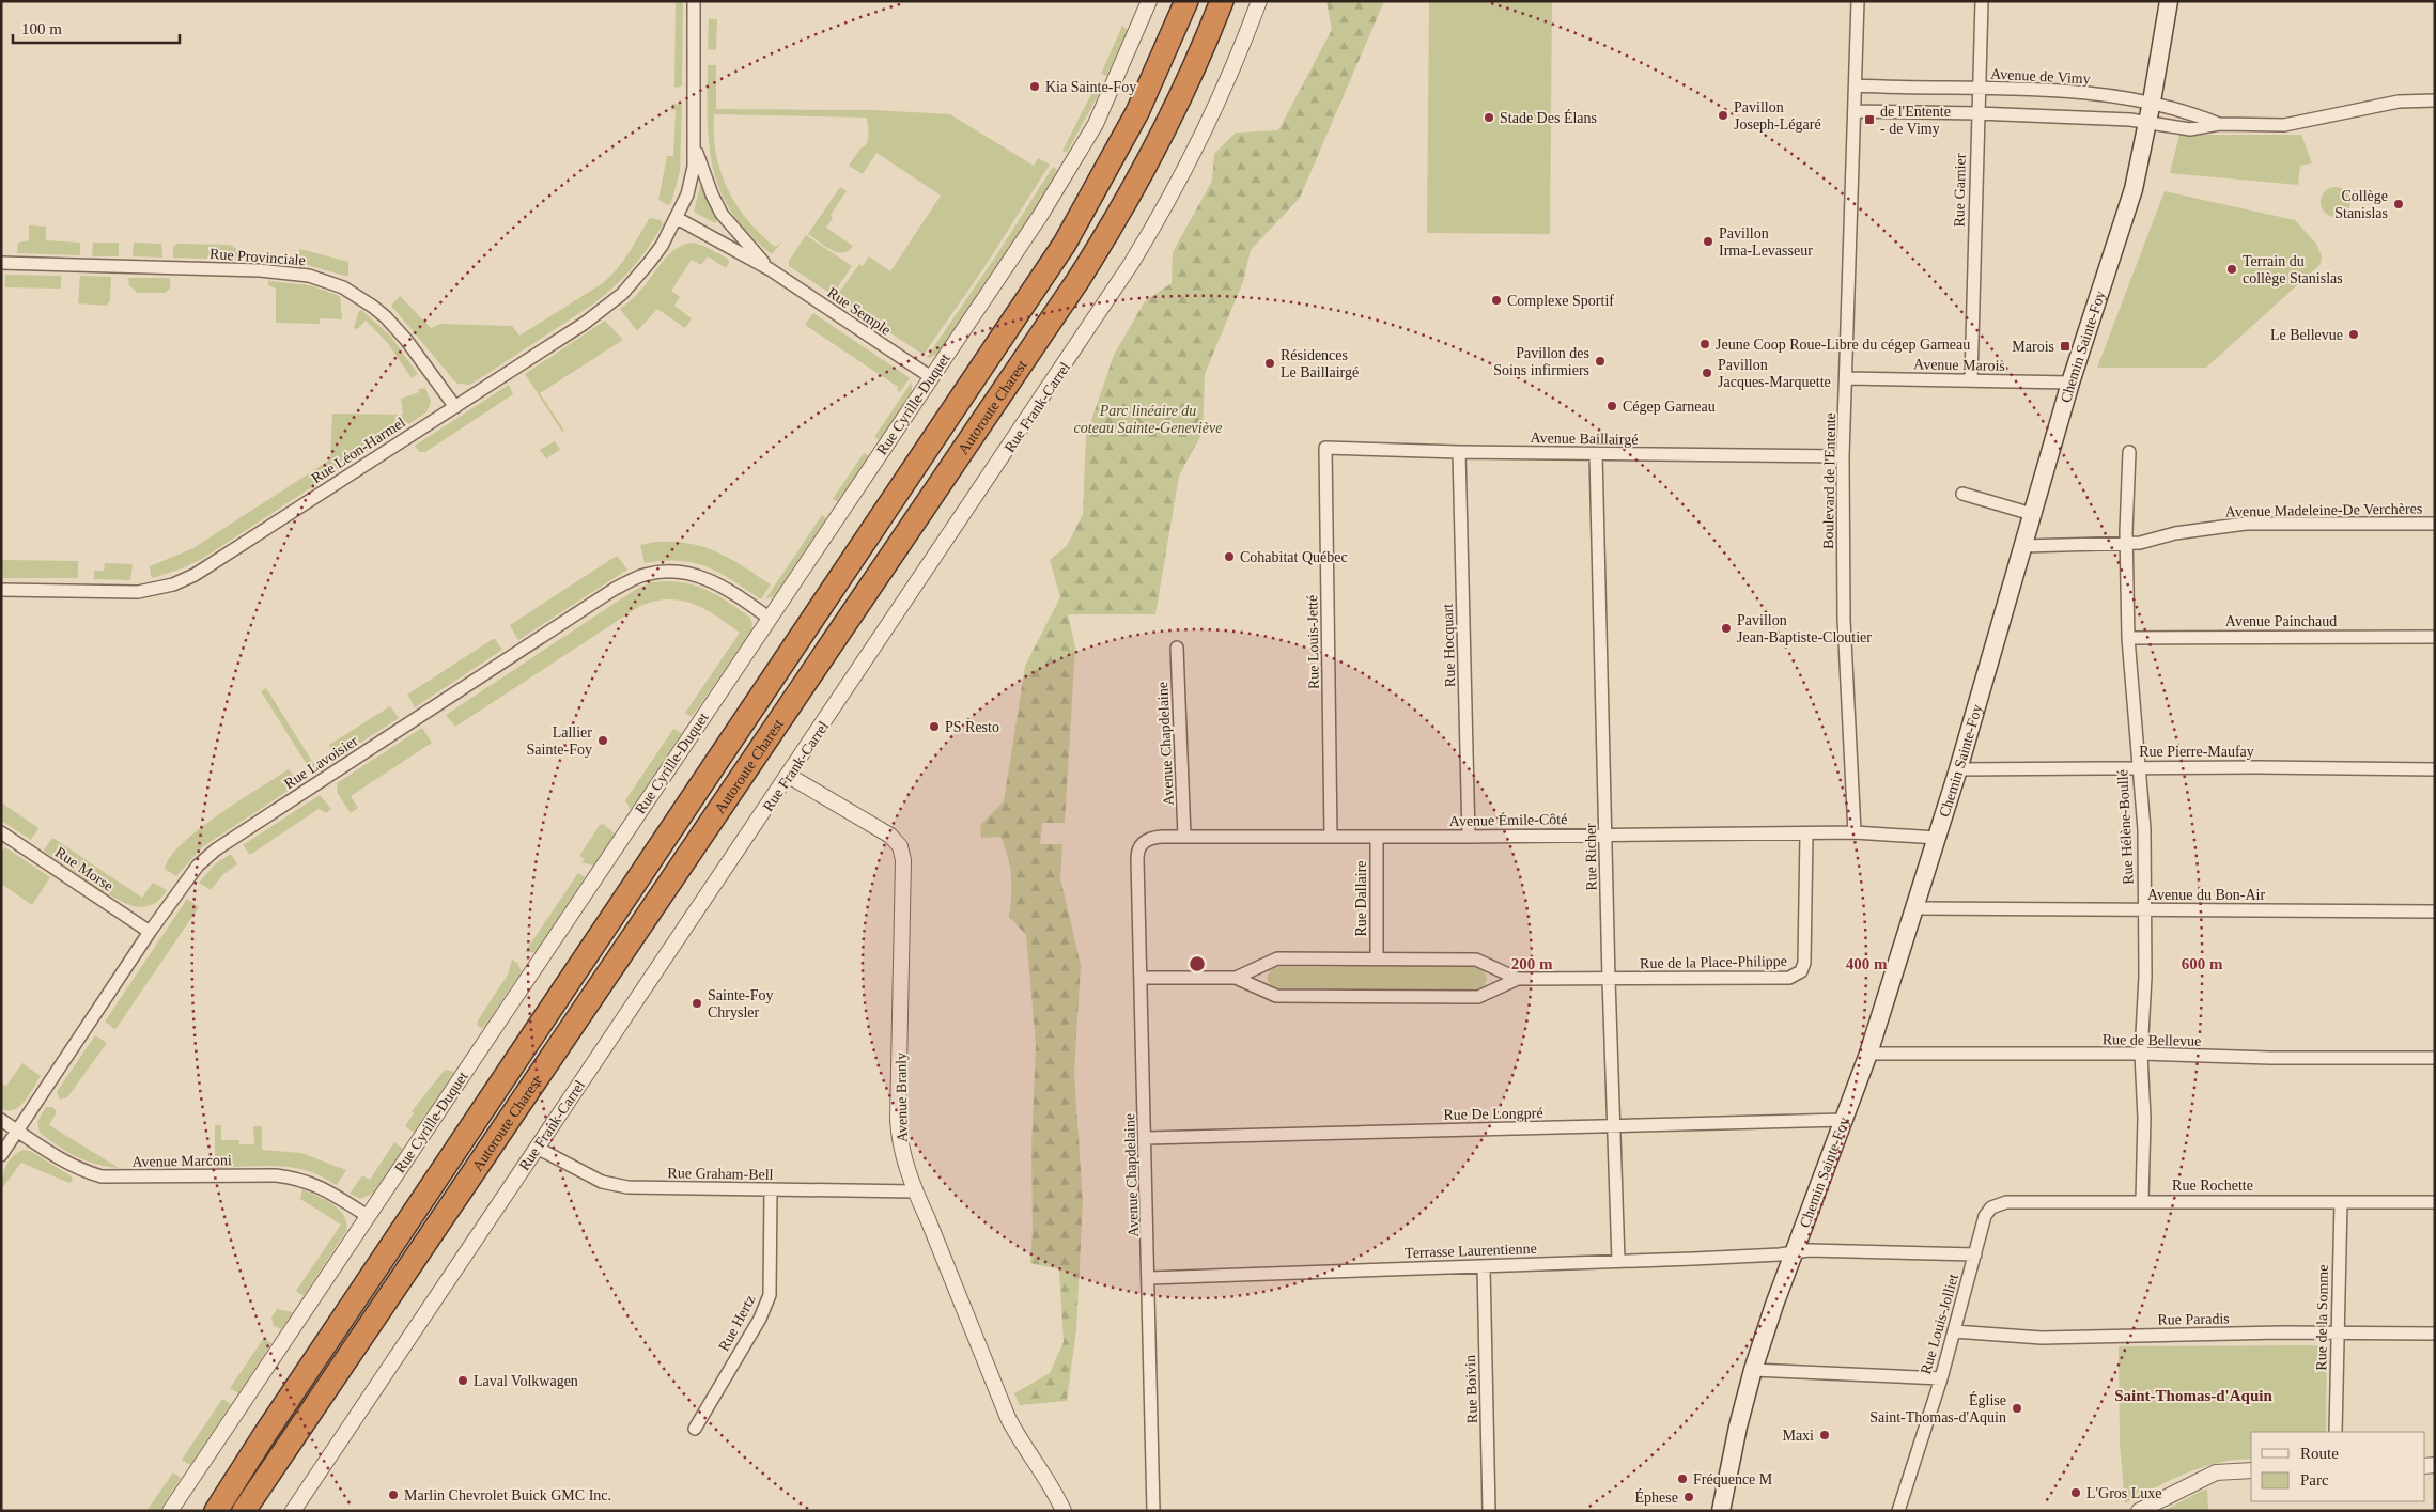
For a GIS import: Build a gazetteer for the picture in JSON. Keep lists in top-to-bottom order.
{
  "streets": {
    "highway": ["Autoroute Charest"],
    "main road": ["Chemin Sainte-Foy"],
    "street": [
      "Avenue de Vimy",
      "Rue Garnier",
      "Rue Provinciale",
      "Rue Semple",
      "Avenue Marois",
      "Rue Cyrille-Duquet",
      "Rue Frank-Carrel",
      "Avenue Baillairgé",
      "Rue Léon-Harmel",
      "Boulevard de l'Entente",
      "Avenue Madeleine-De Verchères",
      "Avenue Painchaud",
      "Rue Louis-Jetté",
      "Rue Hocquart",
      "Avenue Chapdelaine",
      "Rue Pierre-Maufay",
      "Rue Lavoisier",
      "Avenue Émile-Côté",
      "Rue Hélène-Boullé",
      "Rue Richer",
      "Rue Morse",
      "Avenue du Bon-Air",
      "Rue Dallaire",
      "Rue de la Place-Philippe",
      "Rue de Bellevue",
      "Avenue Branly",
      "Rue De Longpré",
      "Avenue Marconi",
      "Rue Graham-Bell",
      "Rue Rochette",
      "Terrasse Laurentienne",
      "Rue de la Somme",
      "Rue Paradis",
      "Rue Hertz",
      "Rue Louis-Jolliet",
      "Rue Boivin"
    ]
  },
  "crossings": [
    ["Avenue de Vimy", "Rue Garnier"],
    ["Avenue de Vimy", "Chemin Sainte-Foy"],
    ["Avenue de Vimy", "Boulevard de l'Entente"],
    ["Rue Garnier", "Avenue Marois"],
    ["Rue Provinciale", "Rue Léon-Harmel"],
    ["Rue Semple", "Rue Cyrille-Duquet"],
    ["Rue Semple", "Rue Léon-Harmel"],
    ["Chemin Sainte-Foy", "Avenue Marois"],
    ["Chemin Sainte-Foy", "Avenue Madeleine-De Verchères"],
    ["Chemin Sainte-Foy", "Rue Pierre-Maufay"],
    ["Chemin Sainte-Foy", "Avenue Émile-Côté"],
    ["Chemin Sainte-Foy", "Avenue du Bon-Air"],
    ["Chemin Sainte-Foy", "Rue de Bellevue"],
    ["Chemin Sainte-Foy", "Rue De Longpré"],
    ["Chemin Sainte-Foy", "Terrasse Laurentienne"],
    ["Avenue Marois", "Boulevard de l'Entente"],
    ["Rue Cyrille-Duquet", "Rue Lavoisier"],
    ["Rue Cyrille-Duquet", "Avenue Marconi"],
    ["Rue Frank-Carrel", "Avenue Branly"],
    ["Rue Frank-Carrel", "Rue Graham-Bell"],
    ["Avenue Baillairgé", "Boulevard de l'Entente"],
    ["Avenue Baillairgé", "Rue Louis-Jetté"],
    ["Avenue Baillairgé", "Rue Hocquart"],
    ["Avenue Baillairgé", "Rue Richer"],
    ["Boulevard de l'Entente", "Avenue Émile-Côté"],
    ["Avenue Madeleine-De Verchères", "Rue Hélène-Boullé"],
    ["Avenue Painchaud", "Rue Hélène-Boullé"],
    ["Rue Louis-Jetté", "Avenue Émile-Côté"],
    ["Rue Hocquart", "Avenue Émile-Côté"],
    ["Avenue Chapdelaine", "Avenue Émile-Côté"],
    ["Avenue Chapdelaine", "Rue de la Place-Philippe"],
    ["Avenue Chapdelaine", "Rue De Longpré"],
    ["Avenue Chapdelaine", "Terrasse Laurentienne"],
    ["Rue Pierre-Maufay", "Rue Hélène-Boullé"],
    ["Rue Lavoisier", "Rue Morse"],
    ["Rue Lavoisier", "Avenue Marconi"],
    ["Avenue Émile-Côté", "Rue Richer"],
    ["Avenue Émile-Côté", "Rue Dallaire"],
    ["Avenue Émile-Côté", "Rue de la Place-Philippe"],
    ["Rue Hélène-Boullé", "Avenue du Bon-Air"],
    ["Rue Hélène-Boullé", "Rue de Bellevue"],
    ["Rue Hélène-Boullé", "Rue Rochette"],
    ["Rue Richer", "Rue de la Place-Philippe"],
    ["Rue Richer", "Rue De Longpré"],
    ["Rue Richer", "Terrasse Laurentienne"],
    ["Rue Dallaire", "Rue de la Place-Philippe"],
    ["Avenue Branly", "Rue Graham-Bell"],
    ["Rue Graham-Bell", "Rue Hertz"],
    ["Rue Rochette", "Rue de la Somme"],
    ["Rue Rochette", "Rue Louis-Jolliet"],
    ["Terrasse Laurentienne", "Rue Boivin"],
    ["Rue de la Somme", "Rue Paradis"],
    ["Rue Paradis", "Rue Louis-Jolliet"]
  ],
  "districts": ["Saint-Thomas-d'Aquin"],
  "parks": ["Parc linéaire du coteau Sainte-Geneviève"],
  "places": {
    "other": [
      "Kia Sainte-Foy",
      "Pavillon Joseph-Légaré",
      "Stade Des Élans",
      "Collège Stanislas",
      "Pavillon Irma-Levasseur",
      "Terrain du collège Stanislas",
      "Complexe Sportif",
      "Le Bellevue",
      "Jeune Coop Roue-Libre du cégep Garneau",
      "Pavillon des Soins infirmiers",
      "Résidences Le Baillairgé",
      "Pavillon Jacques-Marquette",
      "Cégep Garneau",
      "Cohabitat Québec",
      "Pavillon Jean-Baptiste-Cloutier",
      "PS Resto",
      "Lallier Sainte-Foy",
      "Sainte-Foy Chrysler",
      "Laval Volkwagen",
      "Église Saint-Thomas-d'Aquin",
      "Maxi",
      "Fréquence M",
      "L'Gros Luxe",
      "Marlin Chevrolet Buick GMC Inc.",
      "Éphese"
    ],
    "transit": ["de l'Entente - de Vimy", "Marois"]
  },
  "legend": ["Route", "Parc"],
  "scale_bar": "100 m",
  "rings": ["200 m", "400 m", "600 m"]
}
